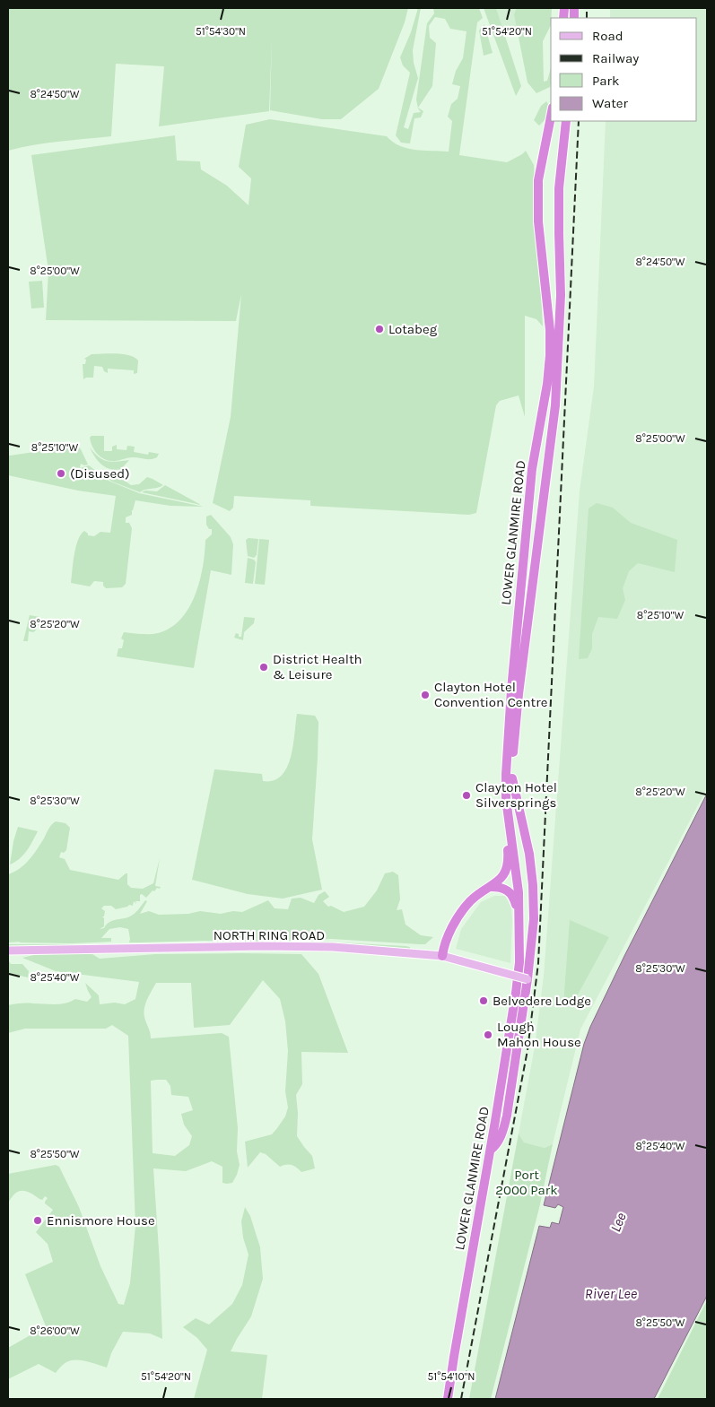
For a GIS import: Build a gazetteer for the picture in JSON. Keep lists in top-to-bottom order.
{
  "streets": {
    "highway": ["LOWER GLANMIRE ROAD"],
    "main road": ["NORTH RING ROAD"]
  },
  "water": ["Lee", "River Lee"],
  "parks": ["Port 2000 Park"],
  "places": [
    "Lotabeg",
    "(Disused)",
    "District Health & Leisure",
    "Clayton Hotel Convention Centre",
    "Clayton Hotel Silversprings",
    "Belvedere Lodge",
    "Lough Mahon House",
    "Ennismore House"
  ],
  "legend": [
    "Road",
    "Railway",
    "Park",
    "Water"
  ],
  "coordinates": [
    "51°54'30\"N",
    "51°54'20\"N",
    "8°24'50\"W",
    "8°25'00\"W",
    "8°25'10\"W",
    "8°25'20\"W",
    "8°25'30\"W",
    "8°25'40\"W",
    "8°25'50\"W",
    "8°26'00\"W",
    "51°54'10\"N"
  ]
}
